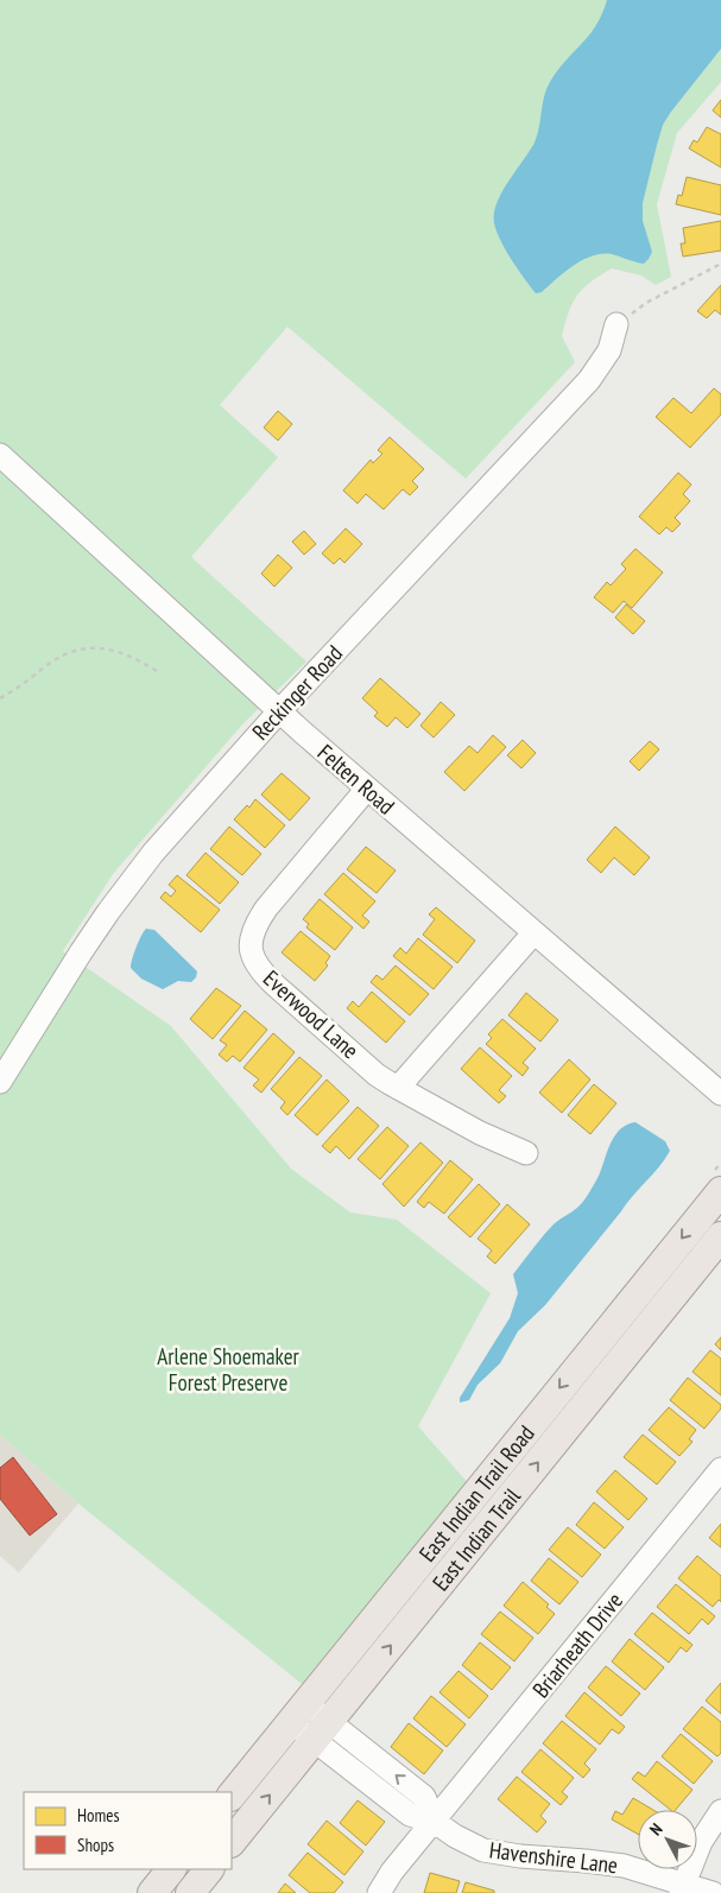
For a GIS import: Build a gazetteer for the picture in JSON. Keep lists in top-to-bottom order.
{
  "streets": {
    "main road": ["East Indian Trail Road", "East Indian Trail"],
    "street": [
      "Reckinger Road",
      "Felten Road",
      "Everwood Lane",
      "Briarheath Drive",
      "Havenshire Lane"
    ]
  },
  "crossings": [
    ["Reckinger Road", "Felten Road"],
    ["Felten Road", "Everwood Lane"],
    ["East Indian Trail Road", "Havenshire Lane"],
    ["East Indian Trail", "Havenshire Lane"],
    ["Briarheath Drive", "Havenshire Lane"]
  ],
  "one_way": ["East Indian Trail Road", "East Indian Trail"],
  "parks": ["Arlene Shoemaker Forest Preserve"],
  "legend": ["Homes", "Shops"],
  "north": "top left"
}
